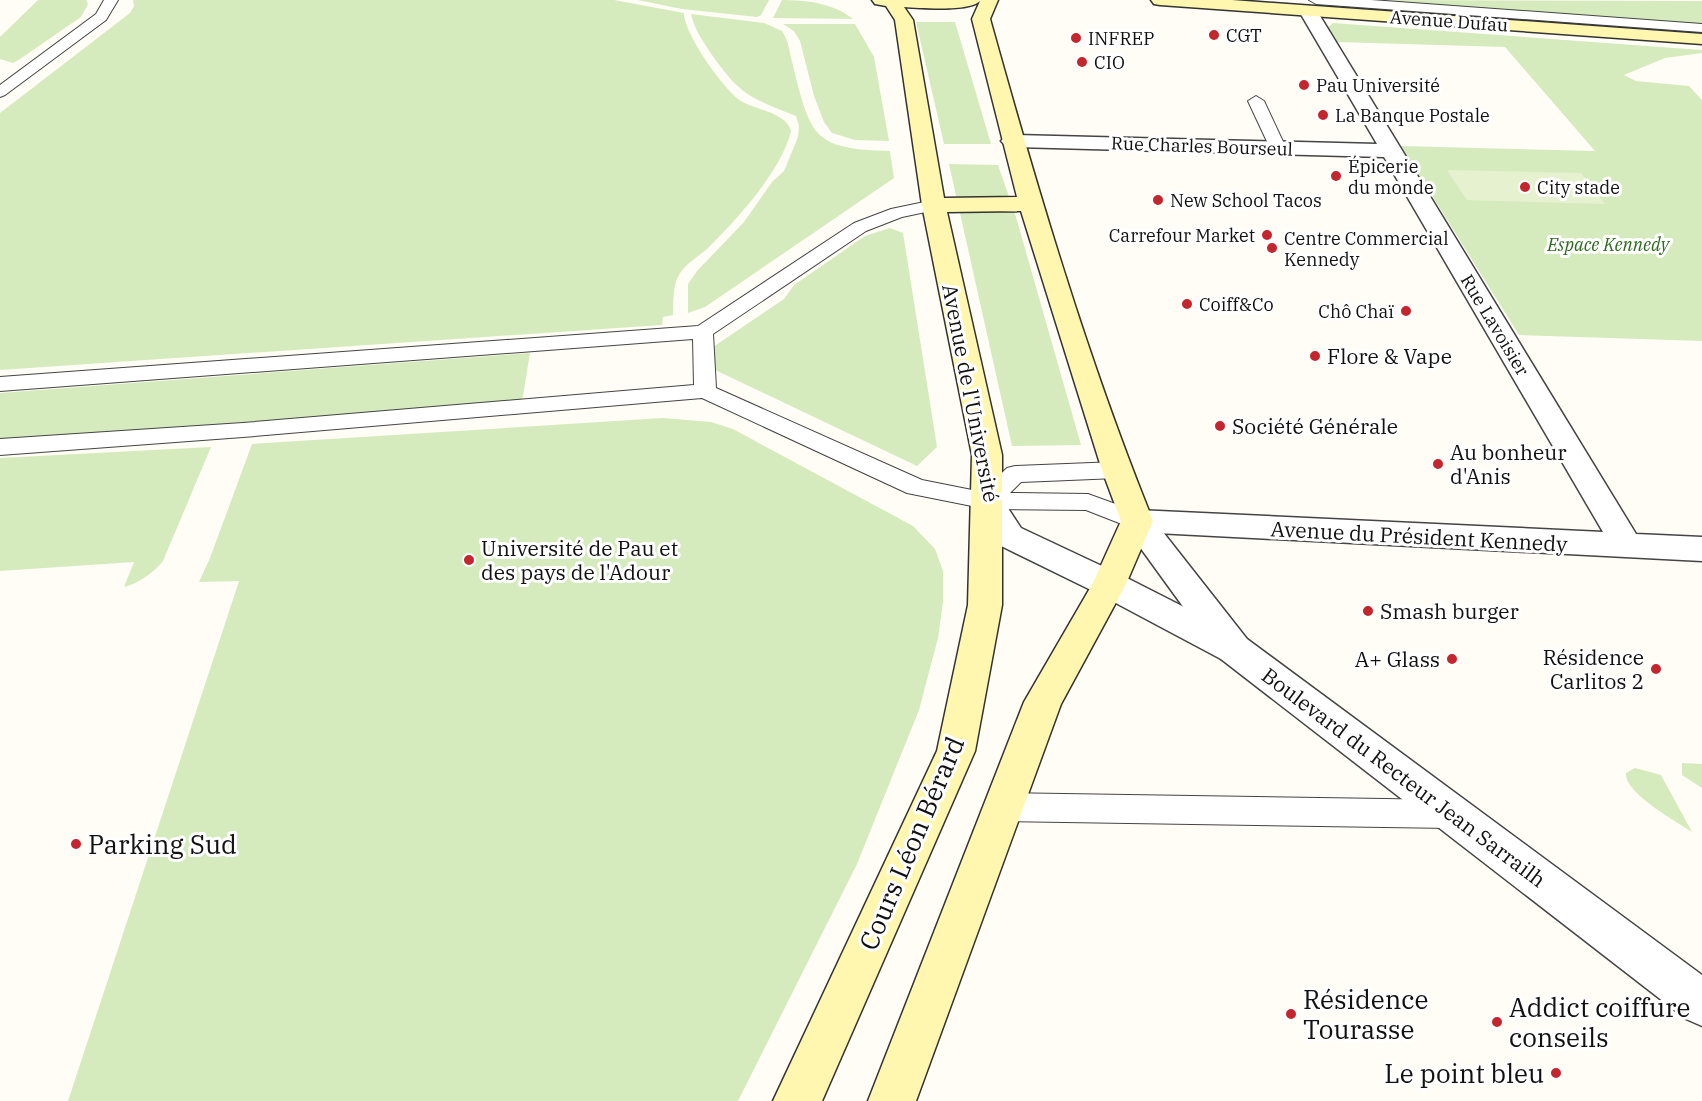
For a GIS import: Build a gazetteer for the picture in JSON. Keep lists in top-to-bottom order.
{
  "streets": {
    "main road": ["Avenue Dufau", "Avenue de l'Université", "Cours Léon Bérard"],
    "street": [
      "Rue Charles Bourseul",
      "Rue Lavoisier",
      "Avenue du Président Kennedy",
      "Boulevard du Recteur Jean Sarrailh"
    ]
  },
  "crossings": [
    ["Avenue Dufau", "Rue Lavoisier"],
    ["Rue Charles Bourseul", "Rue Lavoisier"],
    ["Rue Lavoisier", "Avenue du Président Kennedy"],
    ["Avenue de l'Université", "Boulevard du Recteur Jean Sarrailh"],
    ["Avenue de l'Université", "Cours Léon Bérard"],
    ["Avenue du Président Kennedy", "Boulevard du Recteur Jean Sarrailh"]
  ],
  "parks": ["Espace Kennedy"],
  "places": [
    "CGT",
    "INFREP",
    "CIO",
    "Pau Université",
    "La Banque Postale",
    "Épicerie du monde",
    "City stade",
    "New School Tacos",
    "Carrefour Market",
    "Centre Commercial Kennedy",
    "Coiff&Co",
    "Chô Chaï",
    "Flore & Vape",
    "Société Générale",
    "Au bonheur d'Anis",
    "Université de Pau et des pays de l'Adour",
    "Smash burger",
    "A+ Glass",
    "Résidence Carlitos 2",
    "Parking Sud",
    "Résidence Tourasse",
    "Addict coiffure conseils",
    "Le point bleu"
  ]
}
